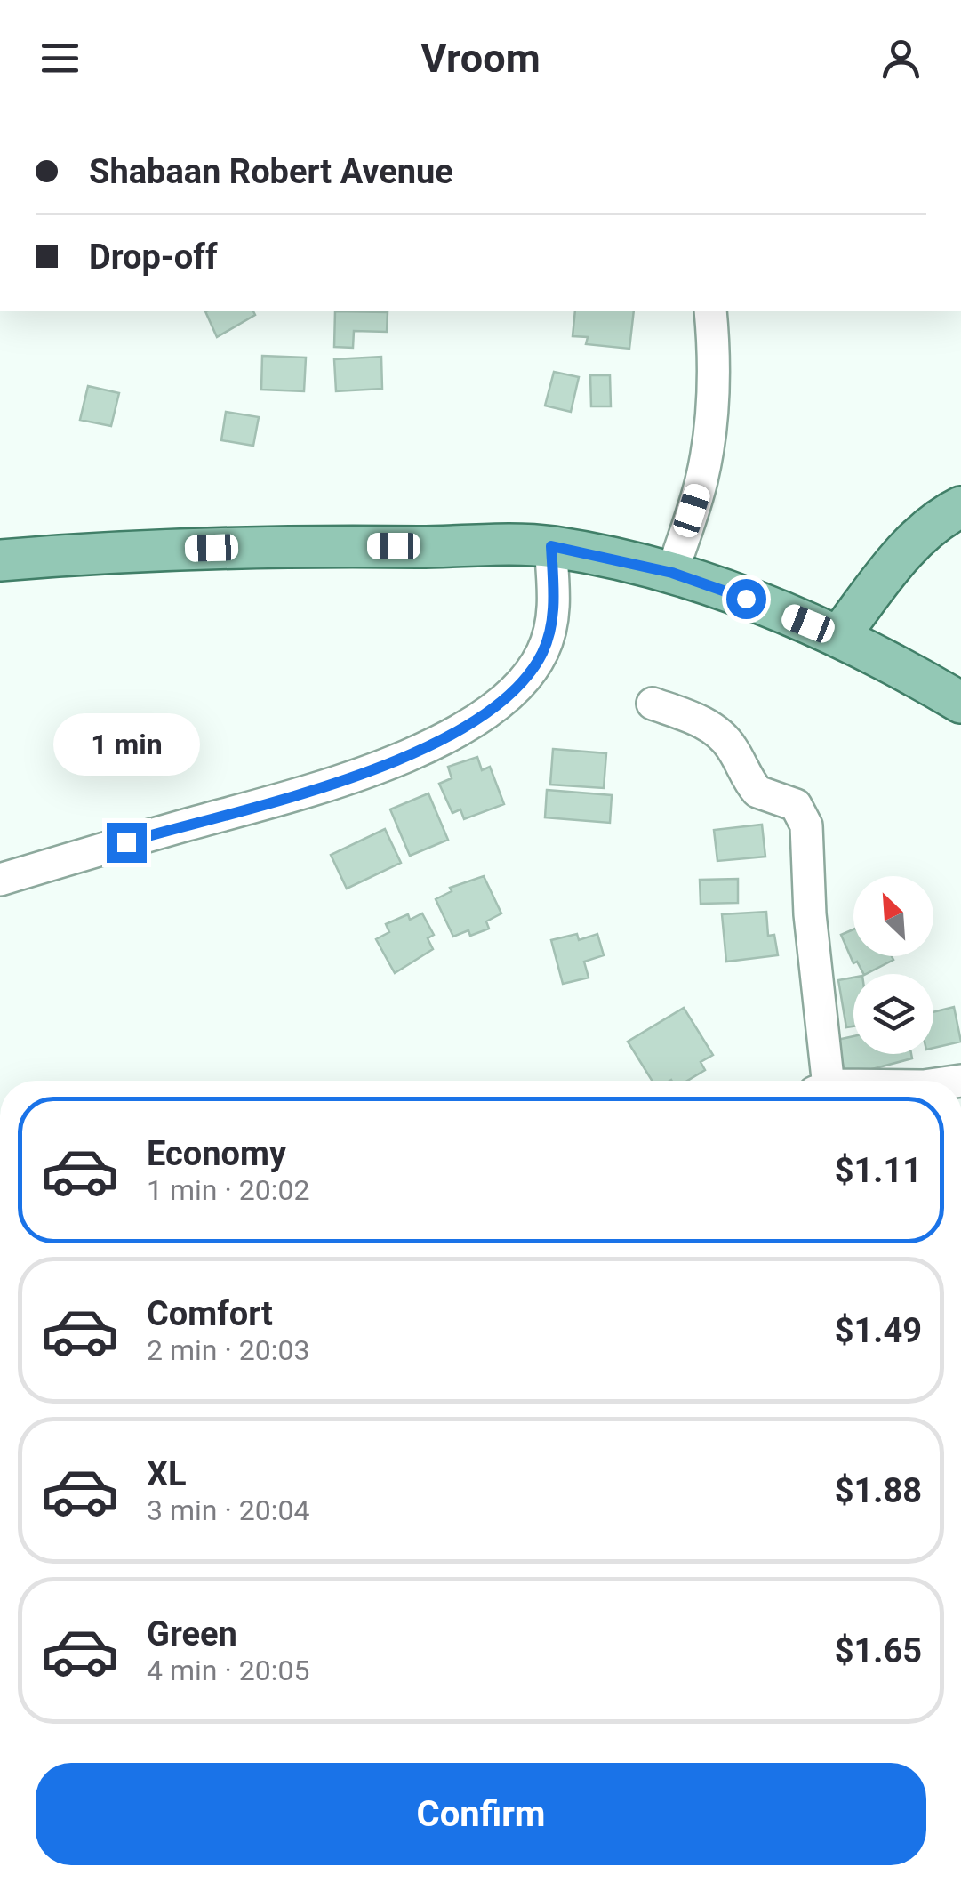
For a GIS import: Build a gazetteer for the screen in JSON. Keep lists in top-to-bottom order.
{
  "north": "top left",
  "page": {
    "header": "Vroom",
    "banner": ["Shabaan Robert Avenue", "Drop-off"],
    "bubble": "1 min",
    "list": [
      {
        "name": "Economy",
        "note": "1 min · 20:02",
        "value": "$1.11"
      },
      {
        "name": "Comfort",
        "note": "2 min · 20:03",
        "value": "$1.49"
      },
      {
        "name": "XL",
        "note": "3 min · 20:04",
        "value": "$1.88"
      },
      {
        "name": "Green",
        "note": "4 min · 20:05",
        "value": "$1.65"
      }
    ],
    "buttons": "Confirm"
  }
}
